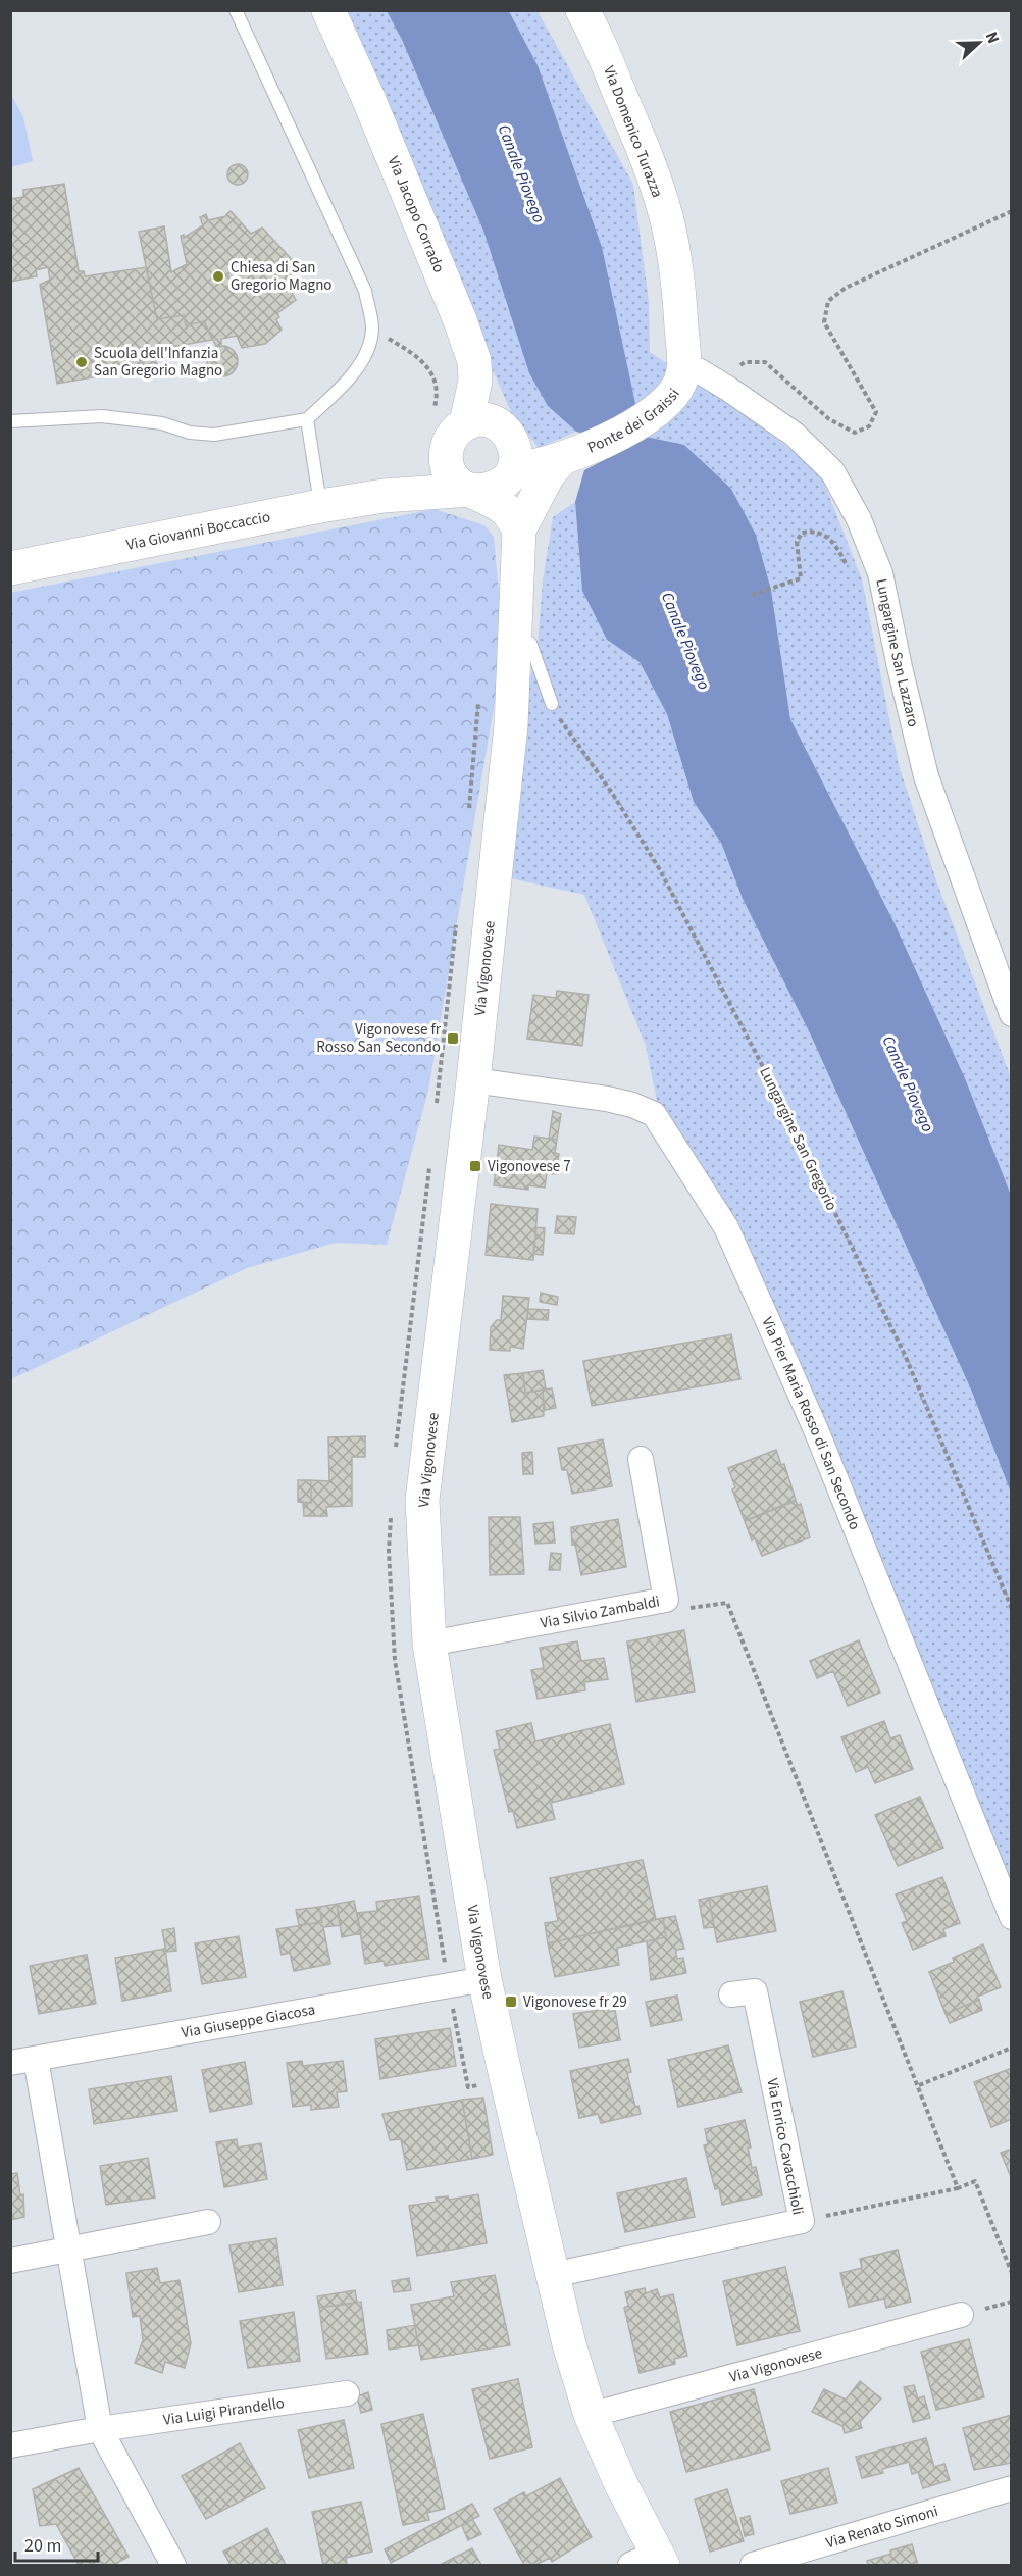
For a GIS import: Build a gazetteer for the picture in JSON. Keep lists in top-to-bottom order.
{
  "streets": {
    "main road": [
      "Via Domenico Turazza",
      "Via Jacopo Corrado",
      "Ponte dei Graissi",
      "Via Giovanni Boccaccio",
      "Via Vigonovese"
    ],
    "street": [
      "Lungargine San Lazzaro",
      "Via Pier Maria Rosso di San Secondo",
      "Via Silvio Zambaldi",
      "Via Giuseppe Giacosa",
      "Via Enrico Cavacchioli",
      "Via Luigi Pirandello",
      "Via Renato Simoni"
    ],
    "path": ["Lungargine San Gregorio"]
  },
  "crossings": [
    ["Via Domenico Turazza", "Ponte dei Graissi"],
    ["Via Domenico Turazza", "Lungargine San Lazzaro"],
    ["Via Jacopo Corrado", "Ponte dei Graissi"],
    ["Via Jacopo Corrado", "Via Giovanni Boccaccio"],
    ["Via Jacopo Corrado", "Via Vigonovese"],
    ["Ponte dei Graissi", "Via Giovanni Boccaccio"],
    ["Ponte dei Graissi", "Lungargine San Lazzaro"],
    ["Ponte dei Graissi", "Via Vigonovese"],
    ["Via Giovanni Boccaccio", "Via Vigonovese"],
    ["Via Vigonovese", "Via Pier Maria Rosso di San Secondo"],
    ["Via Vigonovese", "Via Silvio Zambaldi"],
    ["Via Vigonovese", "Via Giuseppe Giacosa"],
    ["Via Vigonovese", "Via Enrico Cavacchioli"]
  ],
  "water": ["Canale Piovego"],
  "places": {
    "other": ["Chiesa di San Gregorio Magno", "Scuola dell'Infanzia San Gregorio Magno"],
    "transit": ["Vigonovese fr Rosso San Secondo", "Vigonovese 7", "Vigonovese fr 29"]
  },
  "scale_bar": "20 m",
  "north": "right"
}
